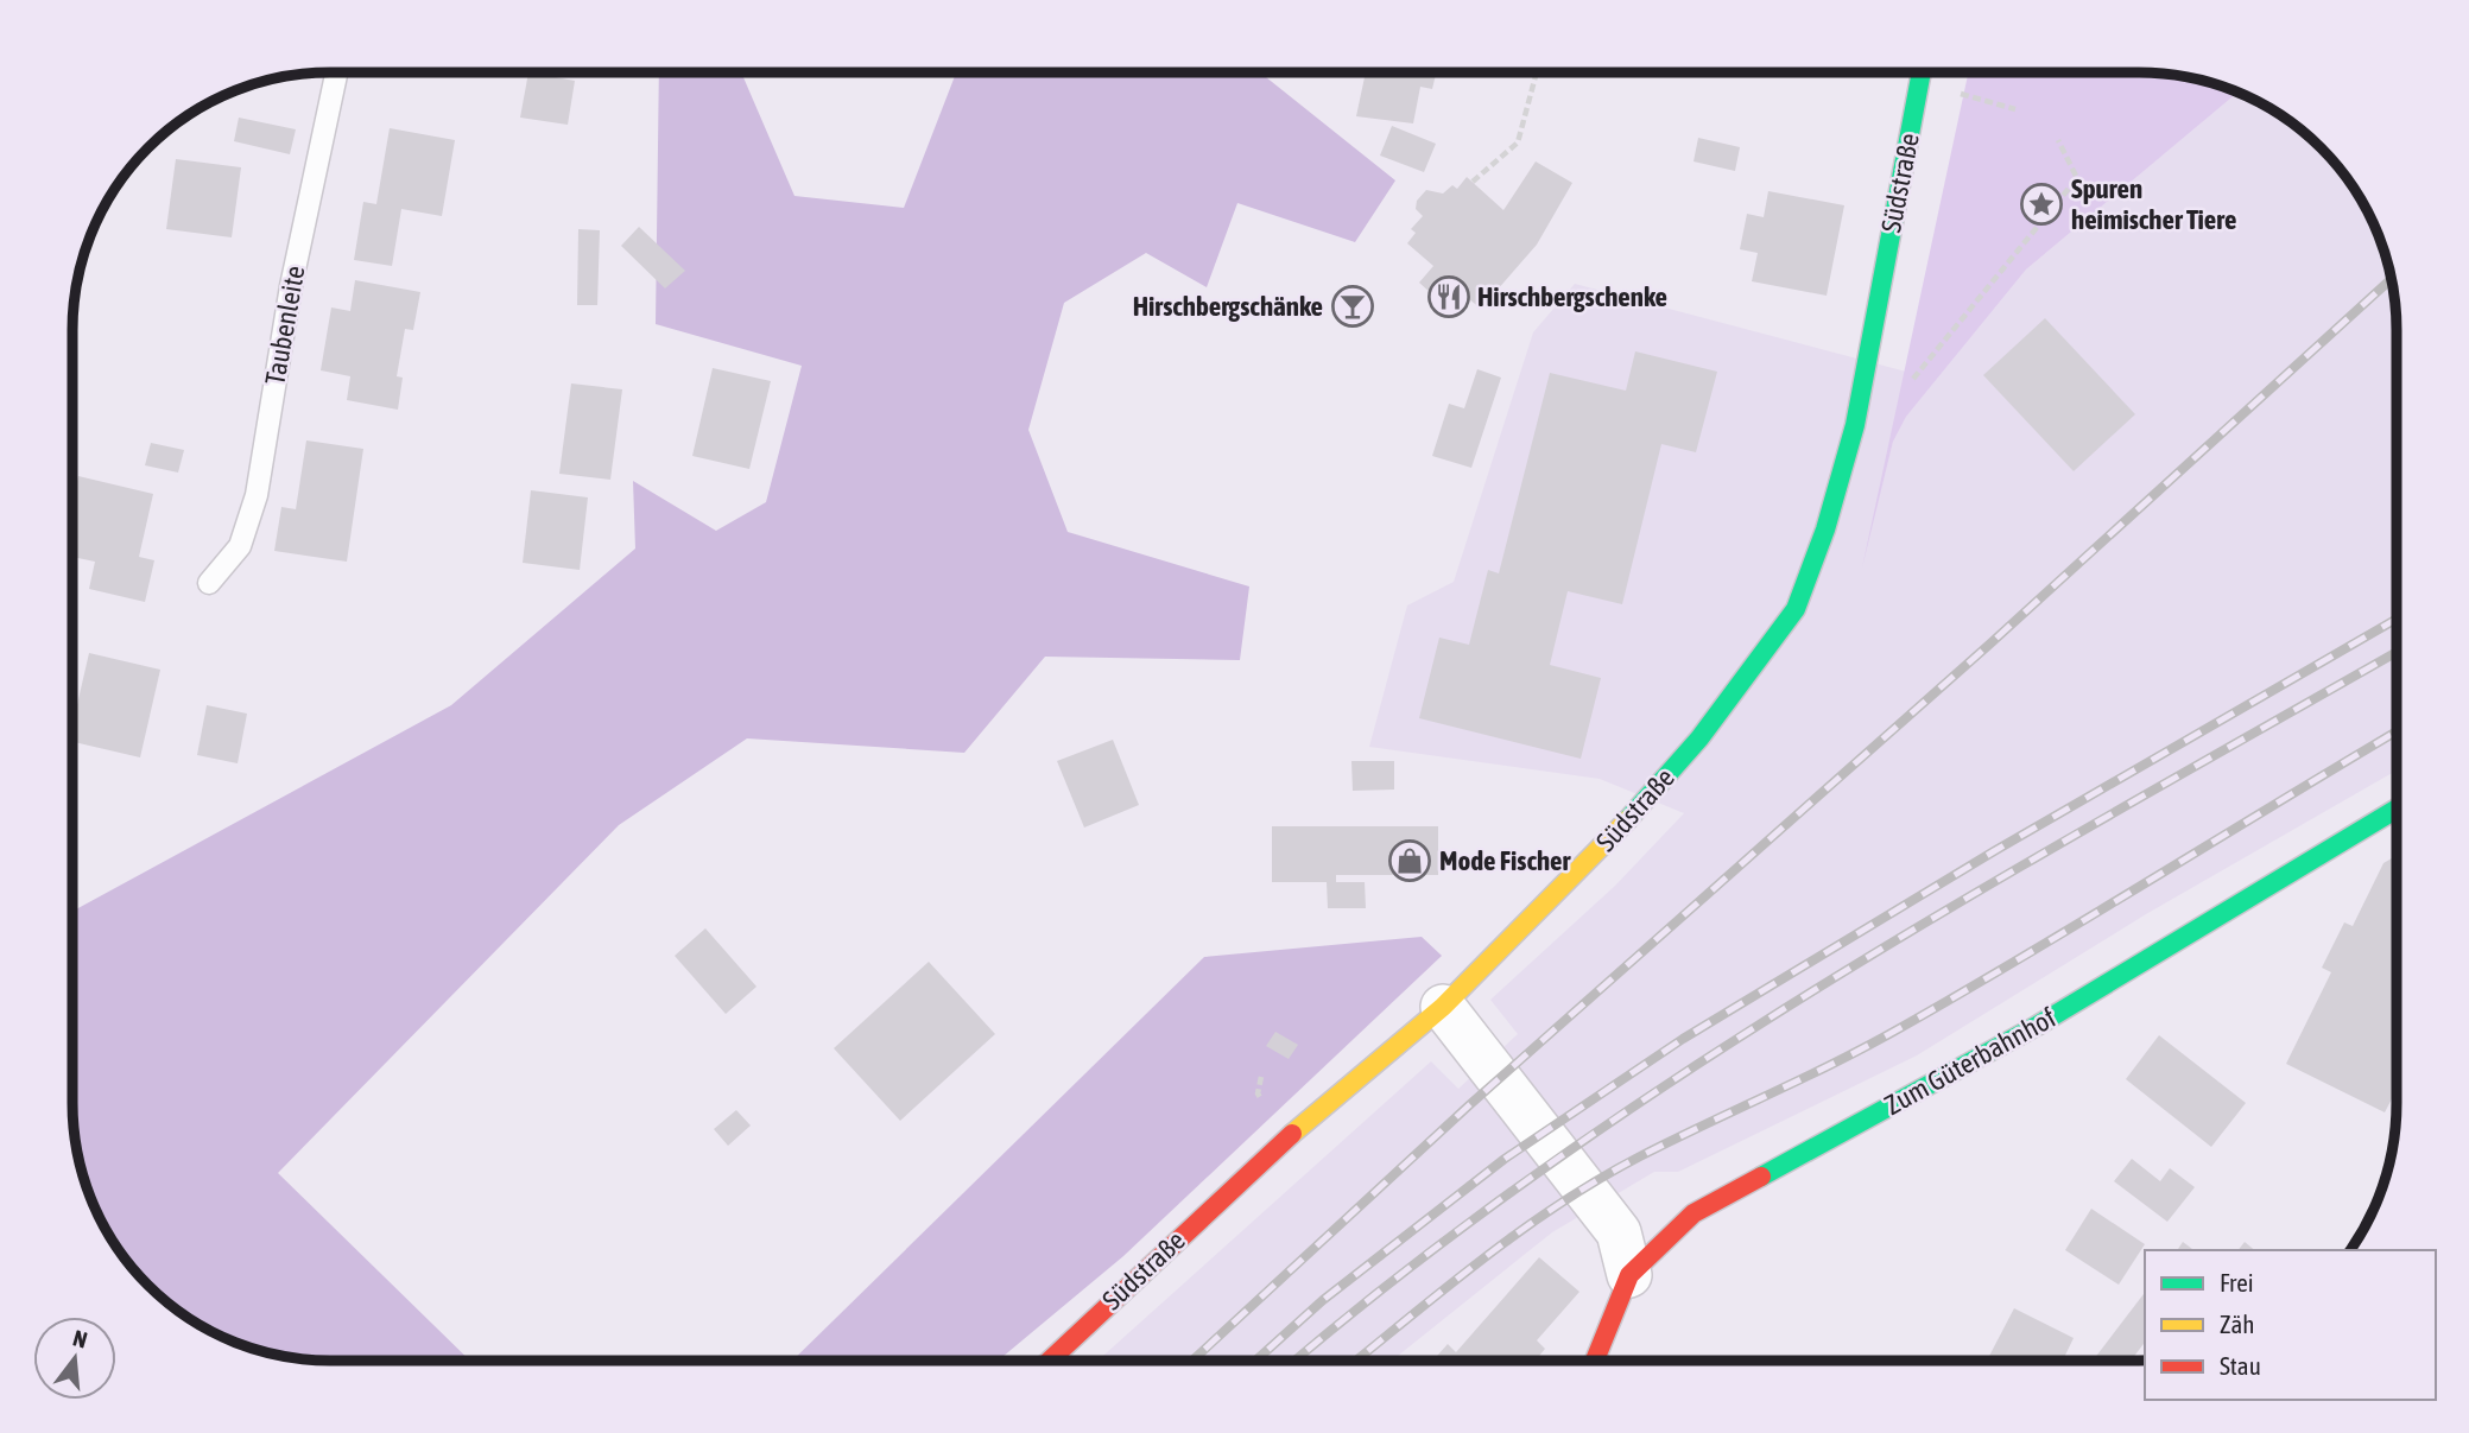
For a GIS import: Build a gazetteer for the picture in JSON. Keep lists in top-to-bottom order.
{
  "streets": {
    "street": ["Südstraße", "Zum Güterbahnhof"],
    "lane": ["Taubenleite"]
  },
  "places": {
    "place": ["Spuren heimischer Tiere"],
    "restaurant": ["Hirschbergschenke"],
    "bar": ["Hirschbergschänke"],
    "shop": ["Mode Fischer"]
  },
  "legend": ["Frei", "Zäh", "Stau"],
  "north": "top"
}
